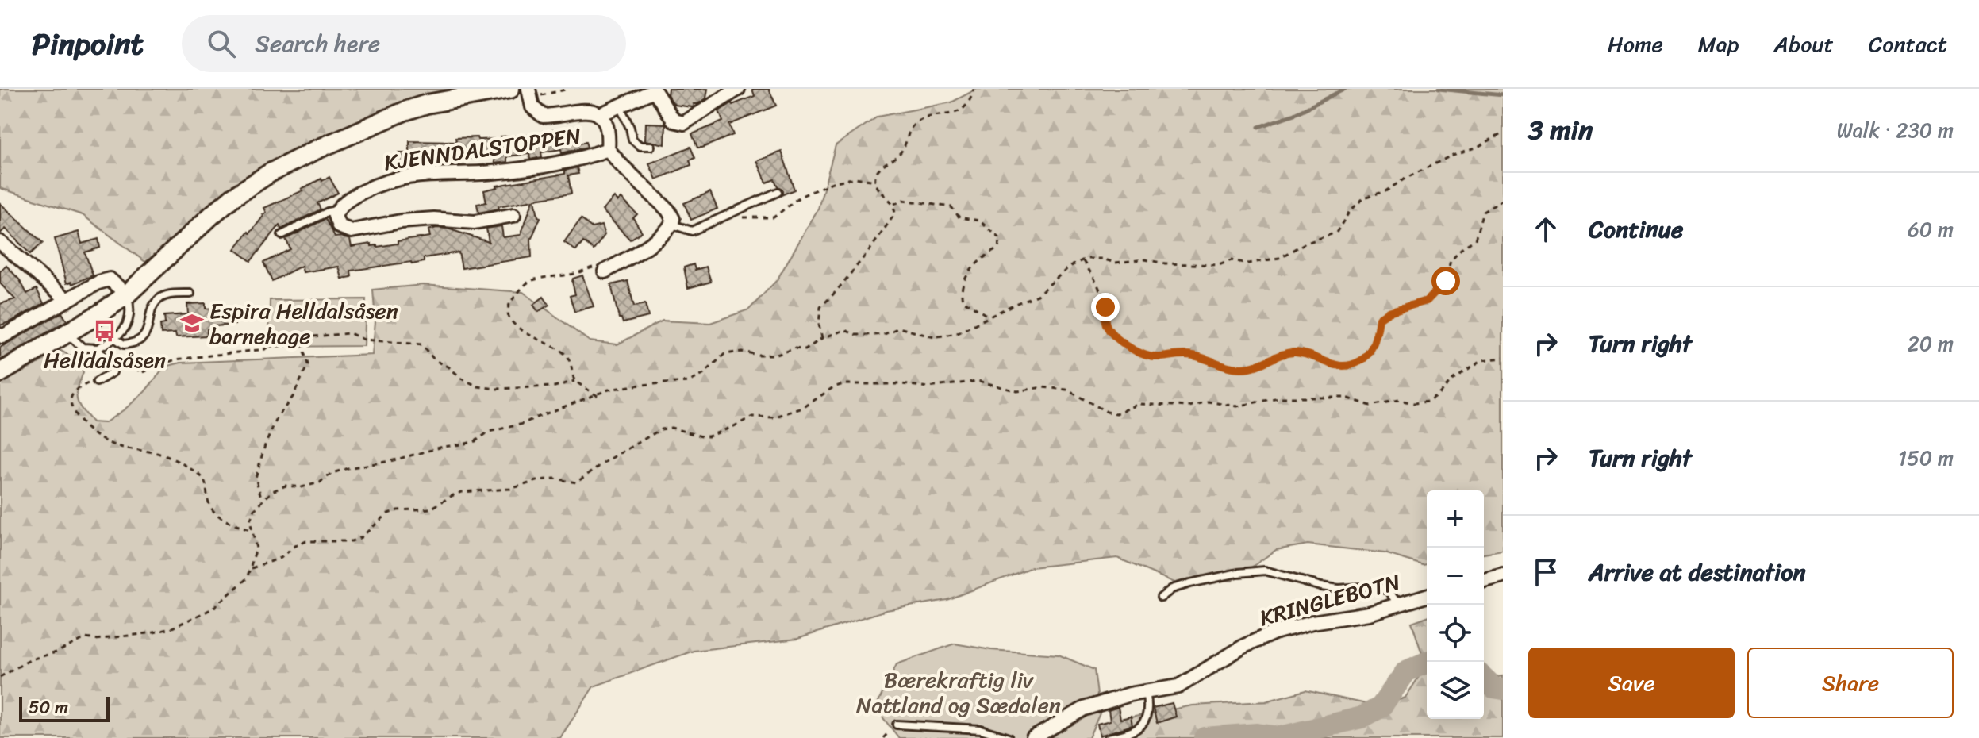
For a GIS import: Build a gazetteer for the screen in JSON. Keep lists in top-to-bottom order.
{
  "streets": {
    "street": ["KJENNDALSTOPPEN", "KRINGLEBOTN"]
  },
  "parks": ["Bærekraftig liv Nattland og Sædalen"],
  "places": {
    "school or university": ["Espira Helldalsåsen barnehage"],
    "bus stop": ["Helldalsåsen"]
  },
  "scale_bar": "50 m",
  "page": {
    "header": "Pinpoint",
    "search": "Search here",
    "nav": [
      "Home",
      "Map",
      "About",
      "Contact"
    ],
    "heading": ["3 min", "Walk · 230 m"],
    "list": [
      ["Continue", "60 m"],
      ["Turn right", "20 m"],
      ["Turn right", "150 m"],
      "Arrive at destination"
    ],
    "map_buttons": ["+", "−"],
    "buttons": ["Save", "Share"],
    "scale": "50 m"
  }
}
